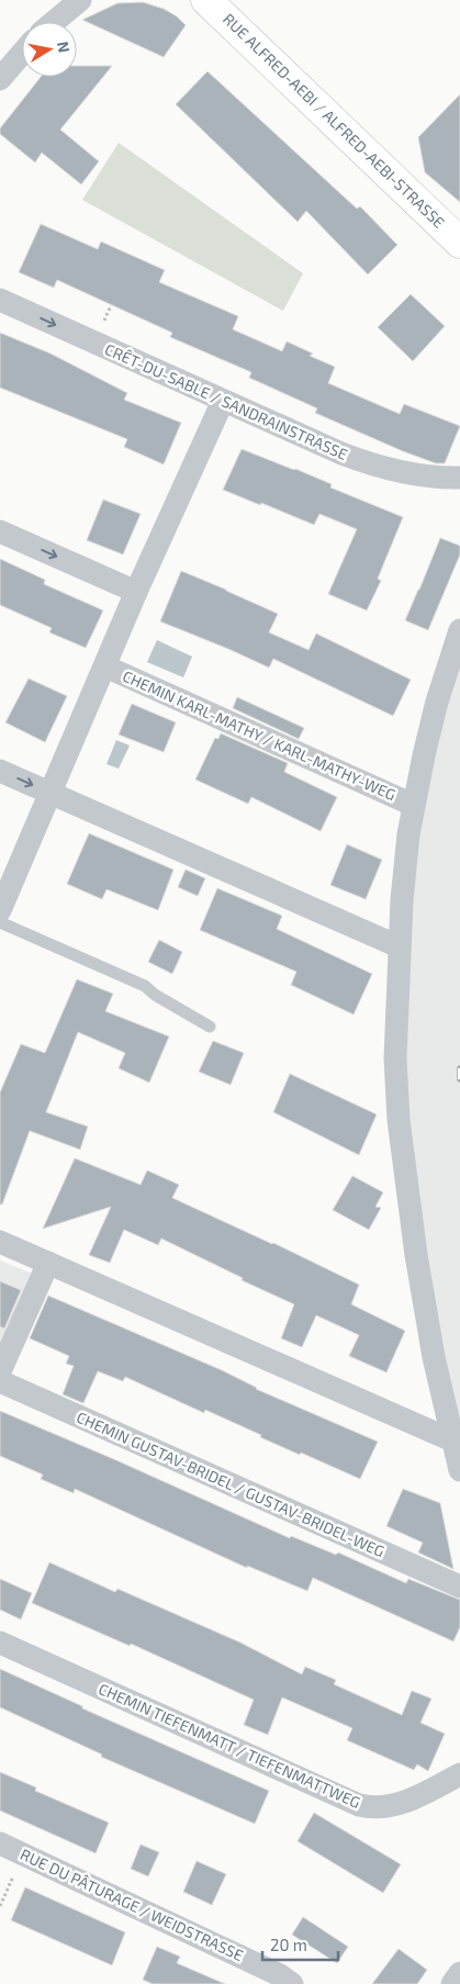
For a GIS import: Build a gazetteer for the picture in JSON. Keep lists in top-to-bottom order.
{
  "streets": {
    "main road": ["RUE ALFRED-AEBI / ALFRED-AEBI-STRASSE"],
    "street": [
      "CRÊT-DU-SABLE / SANDRAINSTRASSE",
      "CHEMIN KARL-MATHY / KARL-MATHY-WEG",
      "CHEMIN GUSTAV-BRIDEL / GUSTAV-BRIDEL-WEG",
      "CHEMIN TIEFENMATT / TIEFENMATTWEG",
      "RUE DU PÂTURAGE / WEIDSTRASSE"
    ]
  },
  "one_way": ["CRÊT-DU-SABLE / SANDRAINSTRASSE"],
  "scale_bar": "20 m",
  "north": "right"
}
